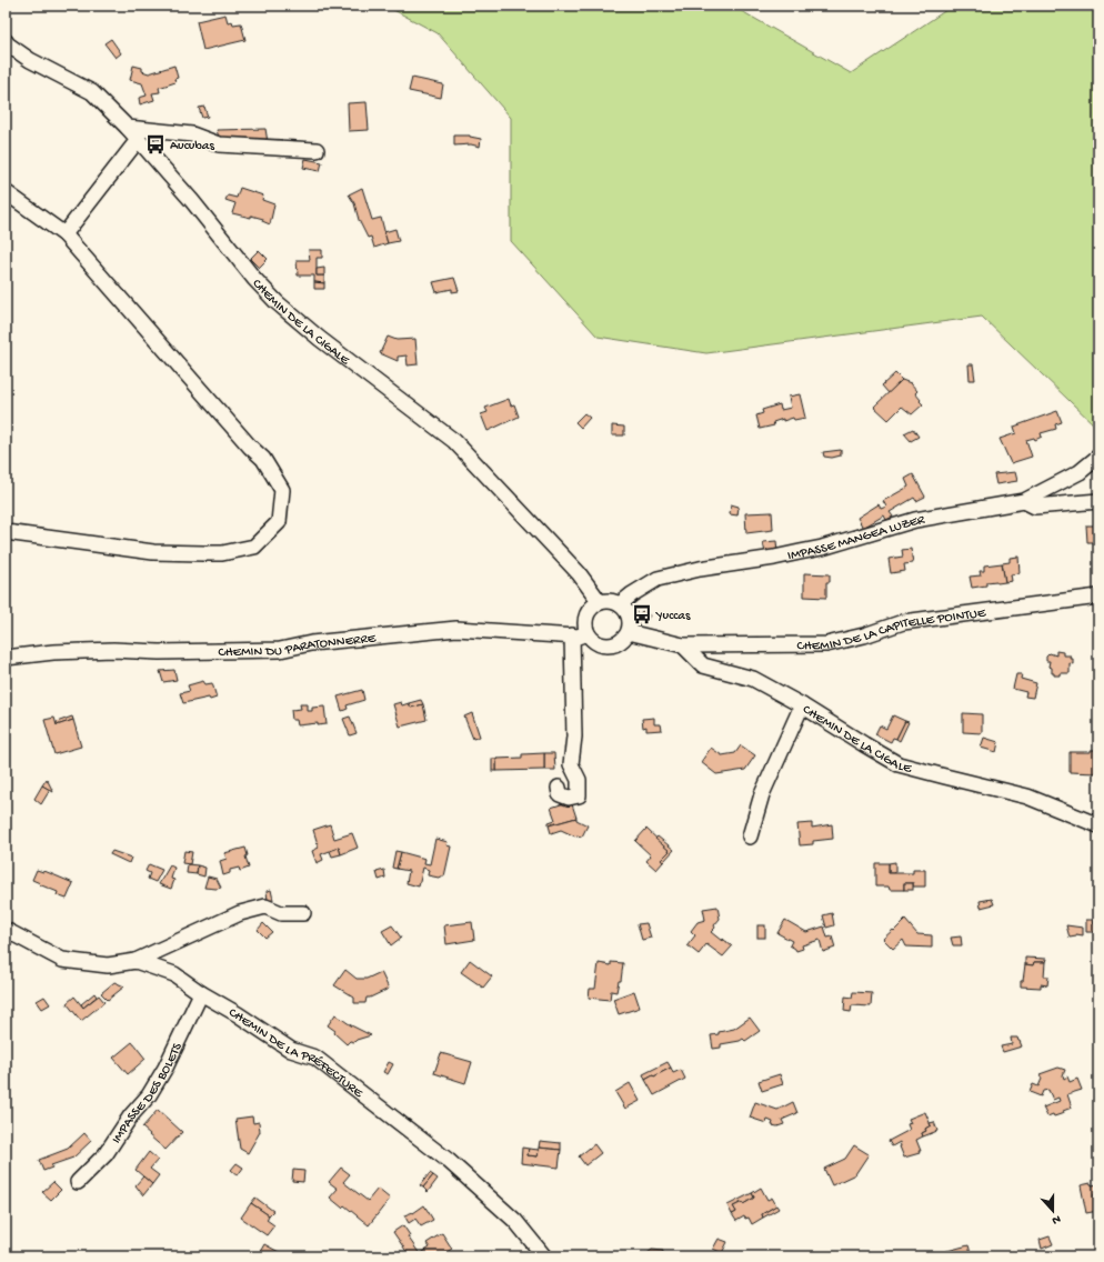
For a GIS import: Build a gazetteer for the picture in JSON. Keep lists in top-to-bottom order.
{
  "streets": {
    "street": [
      "CHEMIN DE LA CIGALE",
      "IMPASSE MANGEA LUZER",
      "CHEMIN DE LA CAPITELLE POINTUE",
      "CHEMIN DU PARATONNERRE",
      "CHEMIN DE LA PRÉFECTURE",
      "IMPASSE DES BOLETS"
    ]
  },
  "crossings": [
    ["CHEMIN DE LA CIGALE", "IMPASSE MANGEA LUZER"],
    ["CHEMIN DE LA CIGALE", "CHEMIN DE LA CAPITELLE POINTUE"],
    ["CHEMIN DE LA CIGALE", "CHEMIN DU PARATONNERRE"],
    ["IMPASSE MANGEA LUZER", "CHEMIN DU PARATONNERRE"],
    ["CHEMIN DE LA PRÉFECTURE", "IMPASSE DES BOLETS"]
  ],
  "places": {
    "bus stop": ["Aucubas", "Yuccas"]
  },
  "north": "bottom"
}
